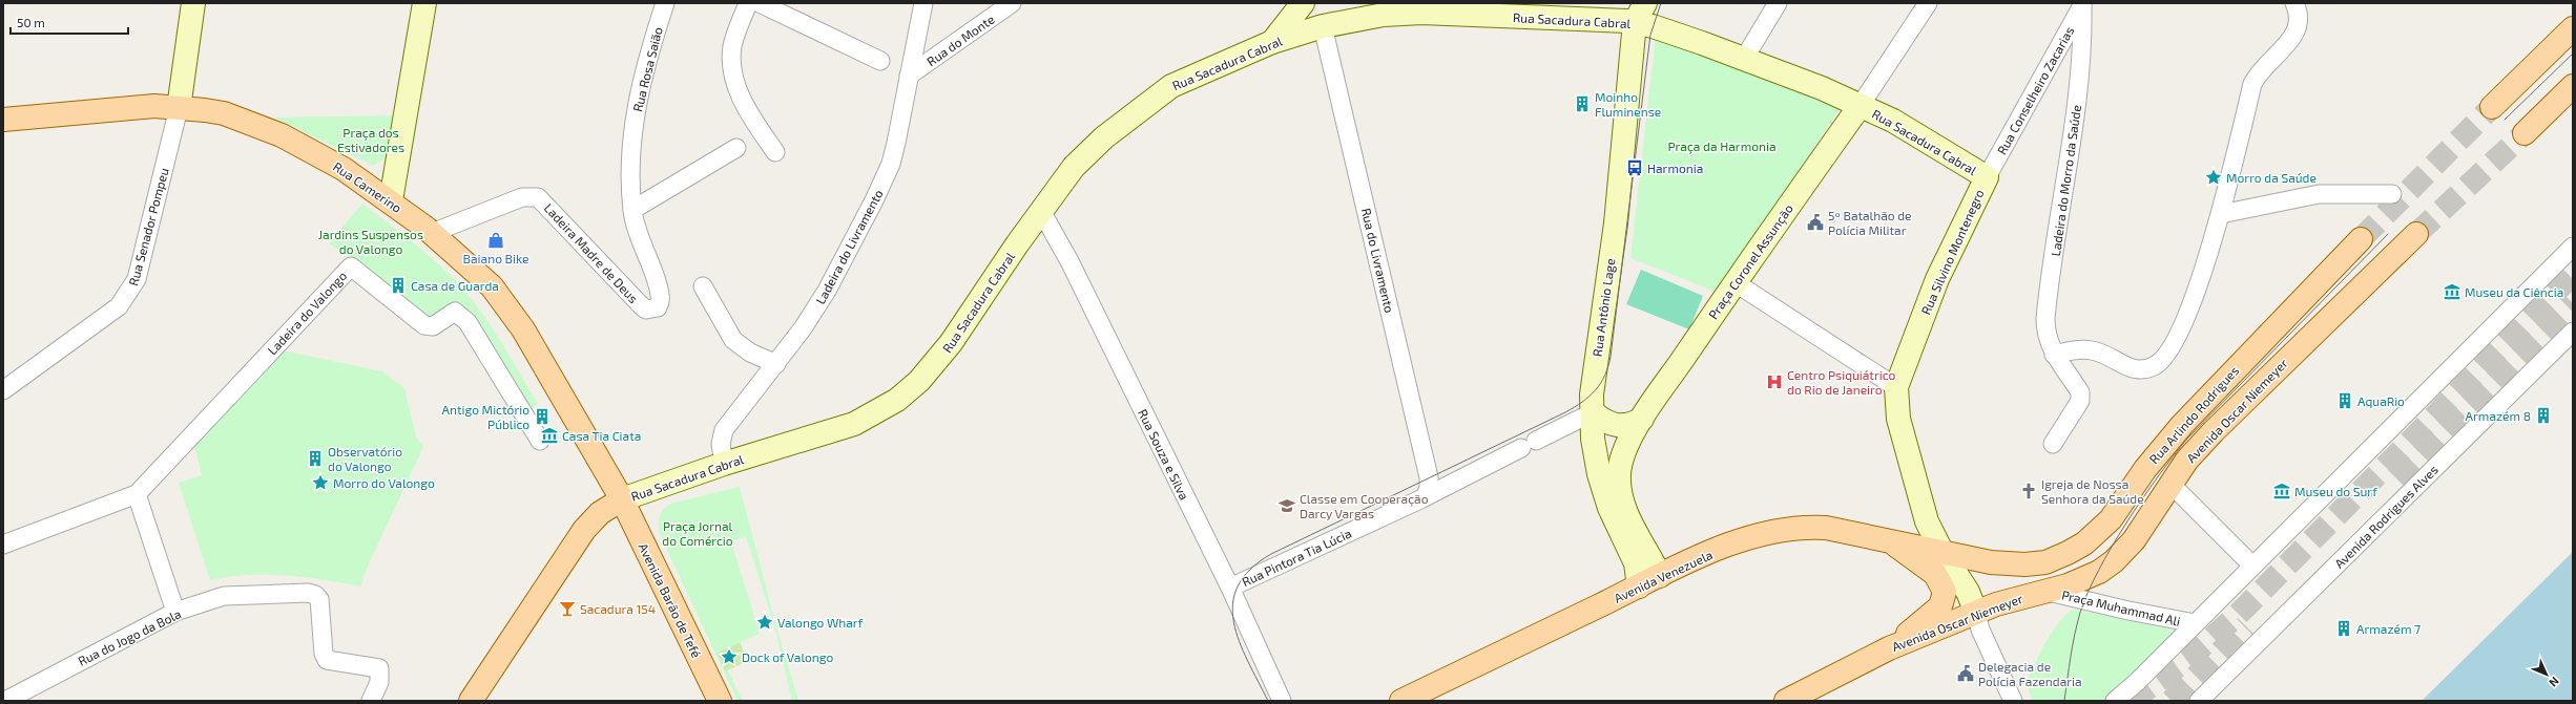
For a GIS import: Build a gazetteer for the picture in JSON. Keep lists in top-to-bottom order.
{
  "streets": {
    "main road": [
      "Rua Sacadura Cabral",
      "Rua Camerino",
      "Avenida Oscar Niemeyer",
      "Rua Arlindo Rodrigues",
      "Avenida Venezuela",
      "Avenida Barão de Tefé"
    ],
    "street": [
      "Rua do Monte",
      "Rua Rosa Saião",
      "Rua Conselheiro Zacarias",
      "Ladeira do Morro da Saúde",
      "Rua Senador Pompeu",
      "Ladeira do Livramento",
      "Rua Silvino Montenegro",
      "Ladeira Madre de Deus",
      "Rua do Livramento",
      "Praça Coronel Assunção",
      "Rua Antônio Lage",
      "Ladeira do Valongo",
      "Rua Souza e Silva",
      "Avenida Rodrigues Alves",
      "Rua Pintora Tia Lúcia",
      "Praça Muhammad Ali",
      "Rua do Jogo da Bola"
    ]
  },
  "crossings": [
    ["Rua Sacadura Cabral", "Rua Conselheiro Zacarias"],
    ["Rua Sacadura Cabral", "Rua Camerino"],
    ["Rua Sacadura Cabral", "Ladeira do Livramento"],
    ["Rua Sacadura Cabral", "Rua Silvino Montenegro"],
    ["Rua Sacadura Cabral", "Rua do Livramento"],
    ["Rua Sacadura Cabral", "Praça Coronel Assunção"],
    ["Rua Sacadura Cabral", "Rua Antônio Lage"],
    ["Rua Sacadura Cabral", "Rua Souza e Silva"],
    ["Rua Sacadura Cabral", "Avenida Barão de Tefé"],
    ["Rua do Monte", "Ladeira do Livramento"],
    ["Rua Rosa Saião", "Ladeira Madre de Deus"],
    ["Rua Conselheiro Zacarias", "Ladeira do Morro da Saúde"],
    ["Rua Conselheiro Zacarias", "Rua Silvino Montenegro"],
    ["Rua Camerino", "Rua Senador Pompeu"],
    ["Rua Camerino", "Ladeira Madre de Deus"],
    ["Rua Camerino", "Avenida Barão de Tefé"],
    ["Rua Silvino Montenegro", "Avenida Oscar Niemeyer"],
    ["Rua Silvino Montenegro", "Rua Arlindo Rodrigues"],
    ["Rua Silvino Montenegro", "Avenida Venezuela"],
    ["Rua do Livramento", "Rua Pintora Tia Lúcia"],
    ["Rua Antônio Lage", "Rua Pintora Tia Lúcia"],
    ["Rua Antônio Lage", "Avenida Venezuela"],
    ["Avenida Oscar Niemeyer", "Praça Muhammad Ali"],
    ["Rua Arlindo Rodrigues", "Avenida Venezuela"],
    ["Rua Souza e Silva", "Rua Pintora Tia Lúcia"]
  ],
  "parks": [
    "Praça dos Estivadores",
    "Praça da Harmonia",
    "Jardins Suspensos do Valongo",
    "Praça Jornal do Comércio"
  ],
  "places": {
    "building": [
      "Moinho Fluminense",
      "Casa de Guarda",
      "AquaRio",
      "Armazém 8",
      "Antigo Mictório Público",
      "Observatório do Valongo",
      "Armazém 7"
    ],
    "bus stop": ["Harmonia"],
    "place": [
      "Morro da Saúde",
      "Morro do Valongo",
      "Valongo Wharf",
      "Dock of Valongo"
    ],
    "public building": ["5º Batalhão de Polícia Militar", "Delegacia de Polícia Fazendaria"],
    "shop": ["Baiano Bike"],
    "museum": ["Museu da Ciência", "Casa Tia Ciata", "Museu do Surf"],
    "hospital": ["Centro Psiquiátrico do Rio de Janeiro"],
    "church": ["Igreja de Nossa Senhora da Saúde"],
    "school or university": ["Classe em Cooperação Darcy Vargas"],
    "bar": ["Sacadura 154"]
  },
  "scale_bar": "50 m",
  "north": "bottom right"
}
